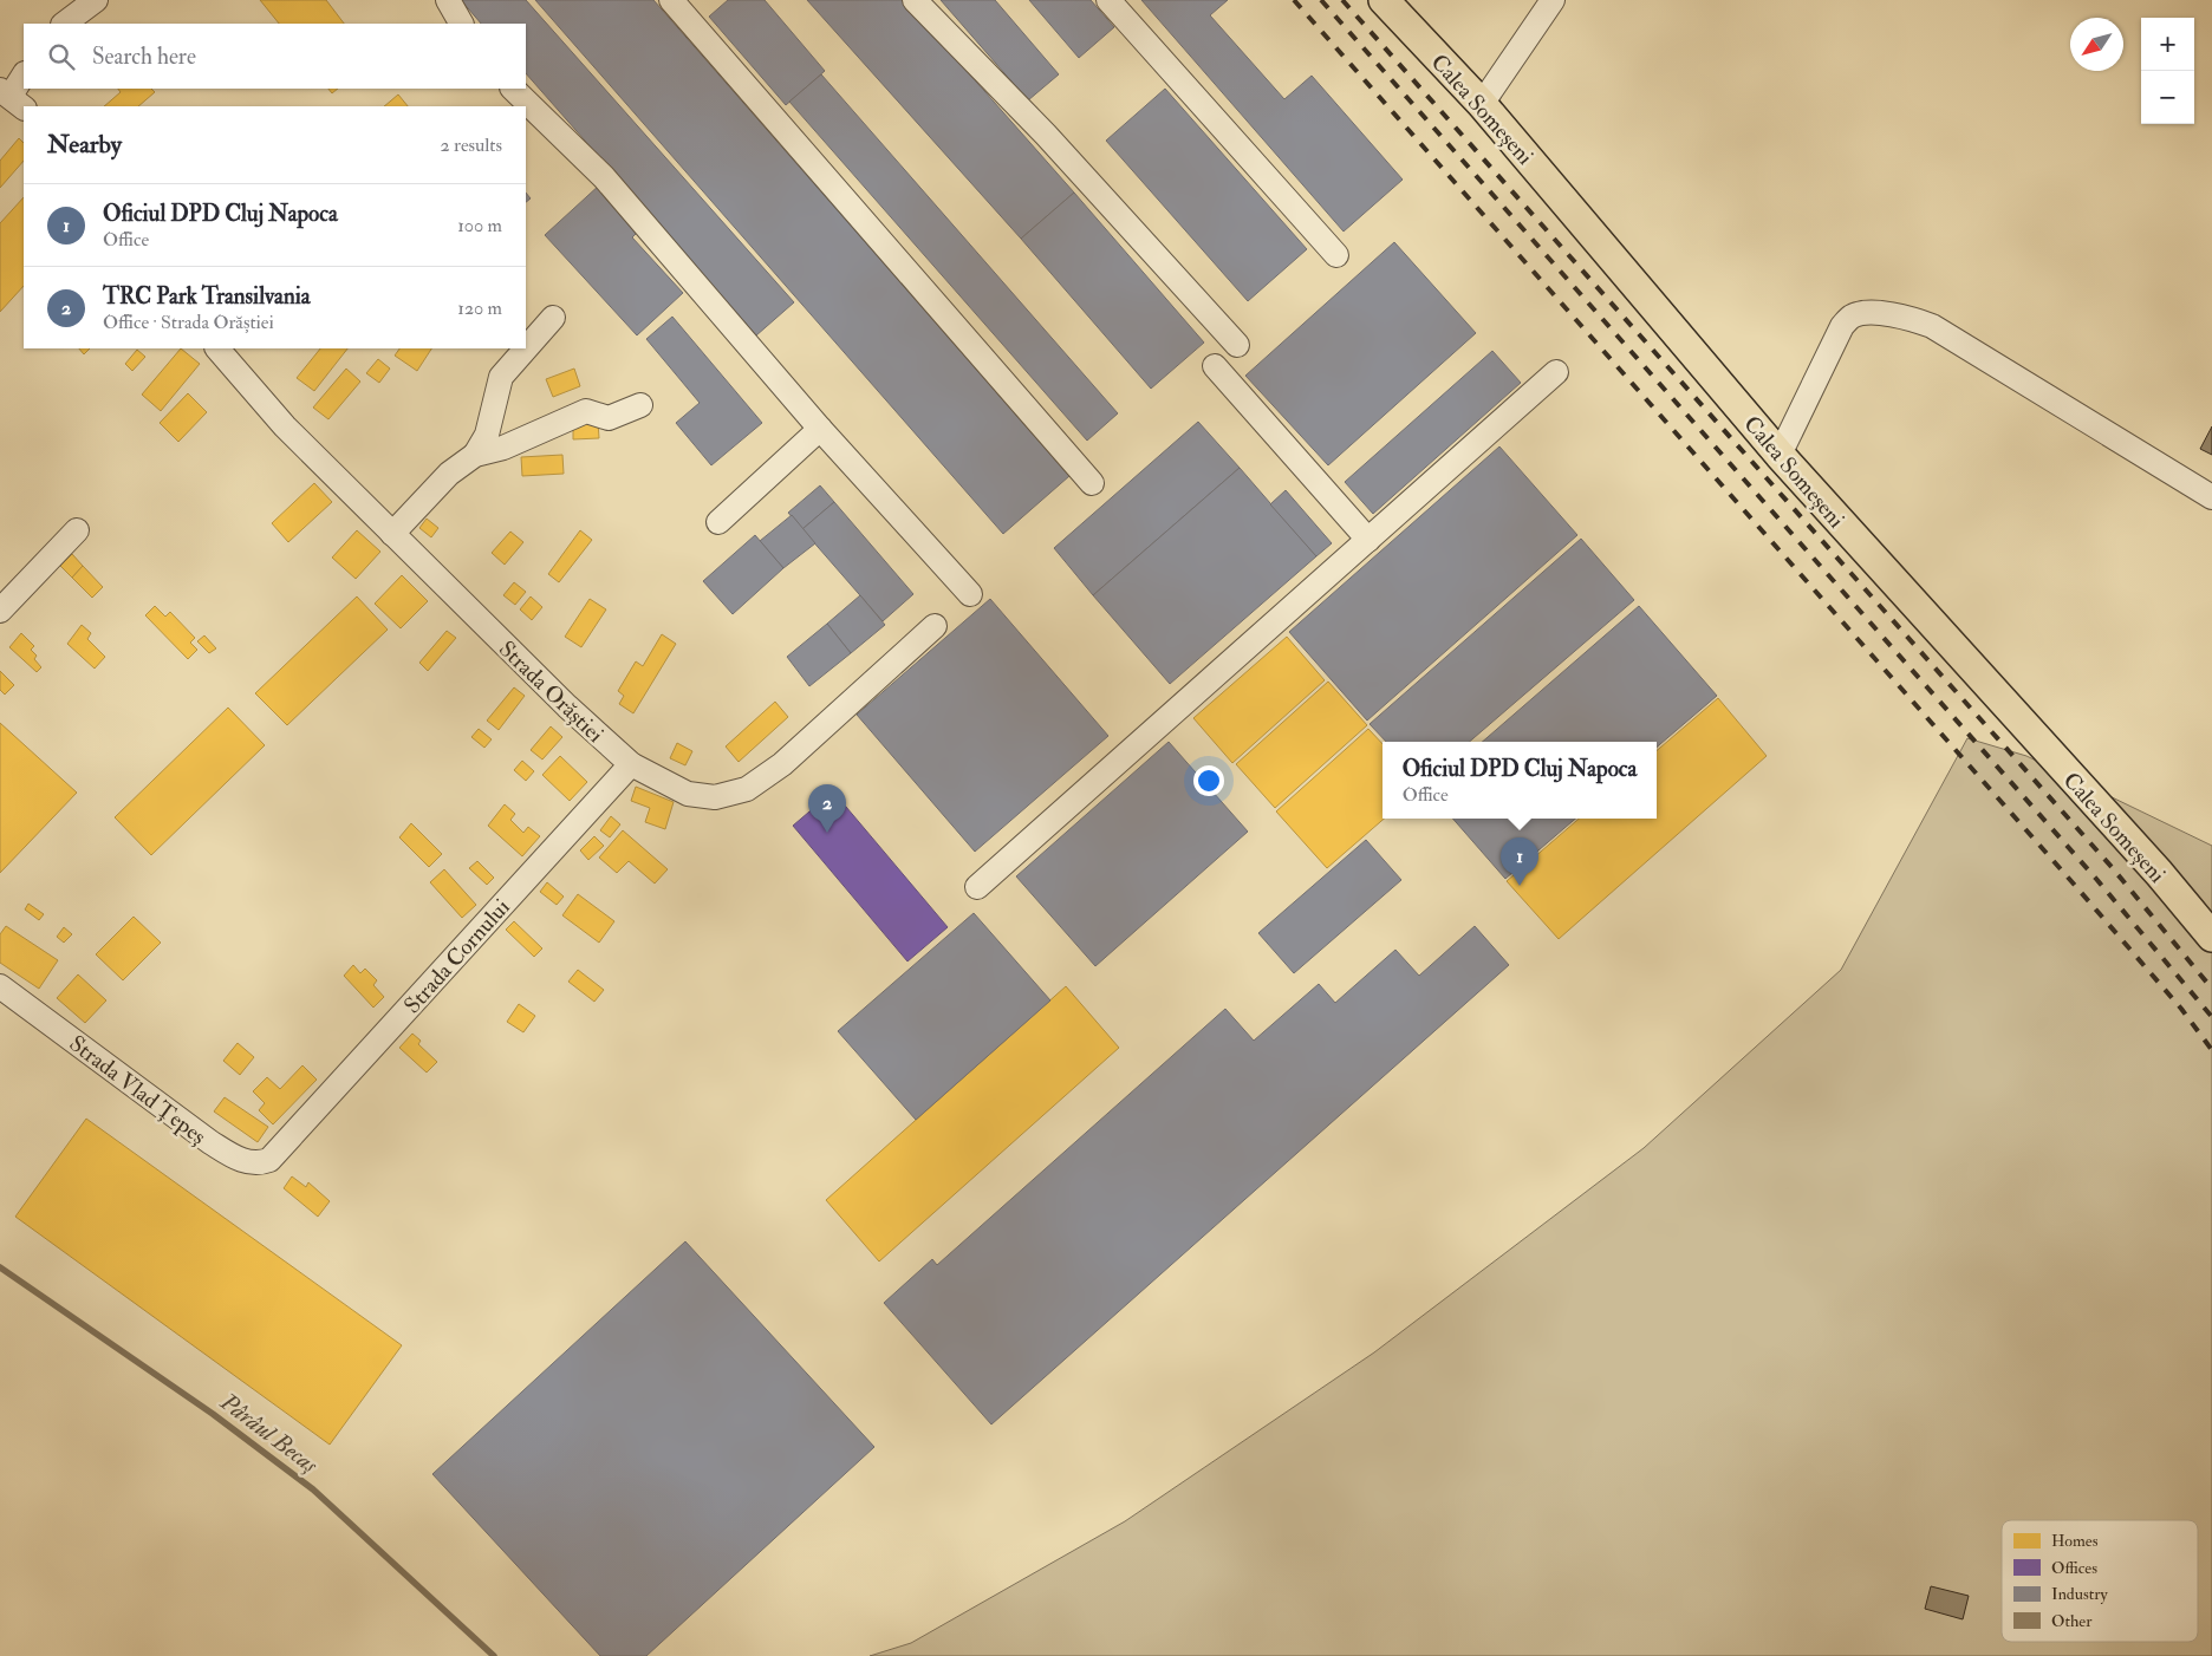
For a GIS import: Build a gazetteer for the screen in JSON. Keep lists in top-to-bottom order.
{
  "streets": {
    "main road": ["Calea Someșeni"],
    "street": ["Strada Orăștiei", "Strada Cornului", "Strada Vlad Țepeș"]
  },
  "crossings": [
    ["Strada Orăștiei", "Strada Cornului"],
    ["Strada Cornului", "Strada Vlad Țepeș"]
  ],
  "water": ["Pârâul Becaș"],
  "legend": [
    "Homes",
    "Offices",
    "Industry",
    "Other"
  ],
  "north": "bottom left",
  "page": {
    "map_buttons": ["+", "−"],
    "search": "Search here",
    "heading": ["Nearby", "2 results"],
    "list": [
      {
        "mark": "1",
        "name": "Oficiul DPD Cluj Napoca",
        "note": "Office",
        "value": "100 m"
      },
      {
        "mark": "2",
        "name": "TRC Park Transilvania",
        "note": "Office · Strada Orăștiei",
        "value": "120 m"
      }
    ],
    "popup": ["Oficiul DPD Cluj Napoca", "Office"],
    "pins": ["2", "1"]
  }
}
